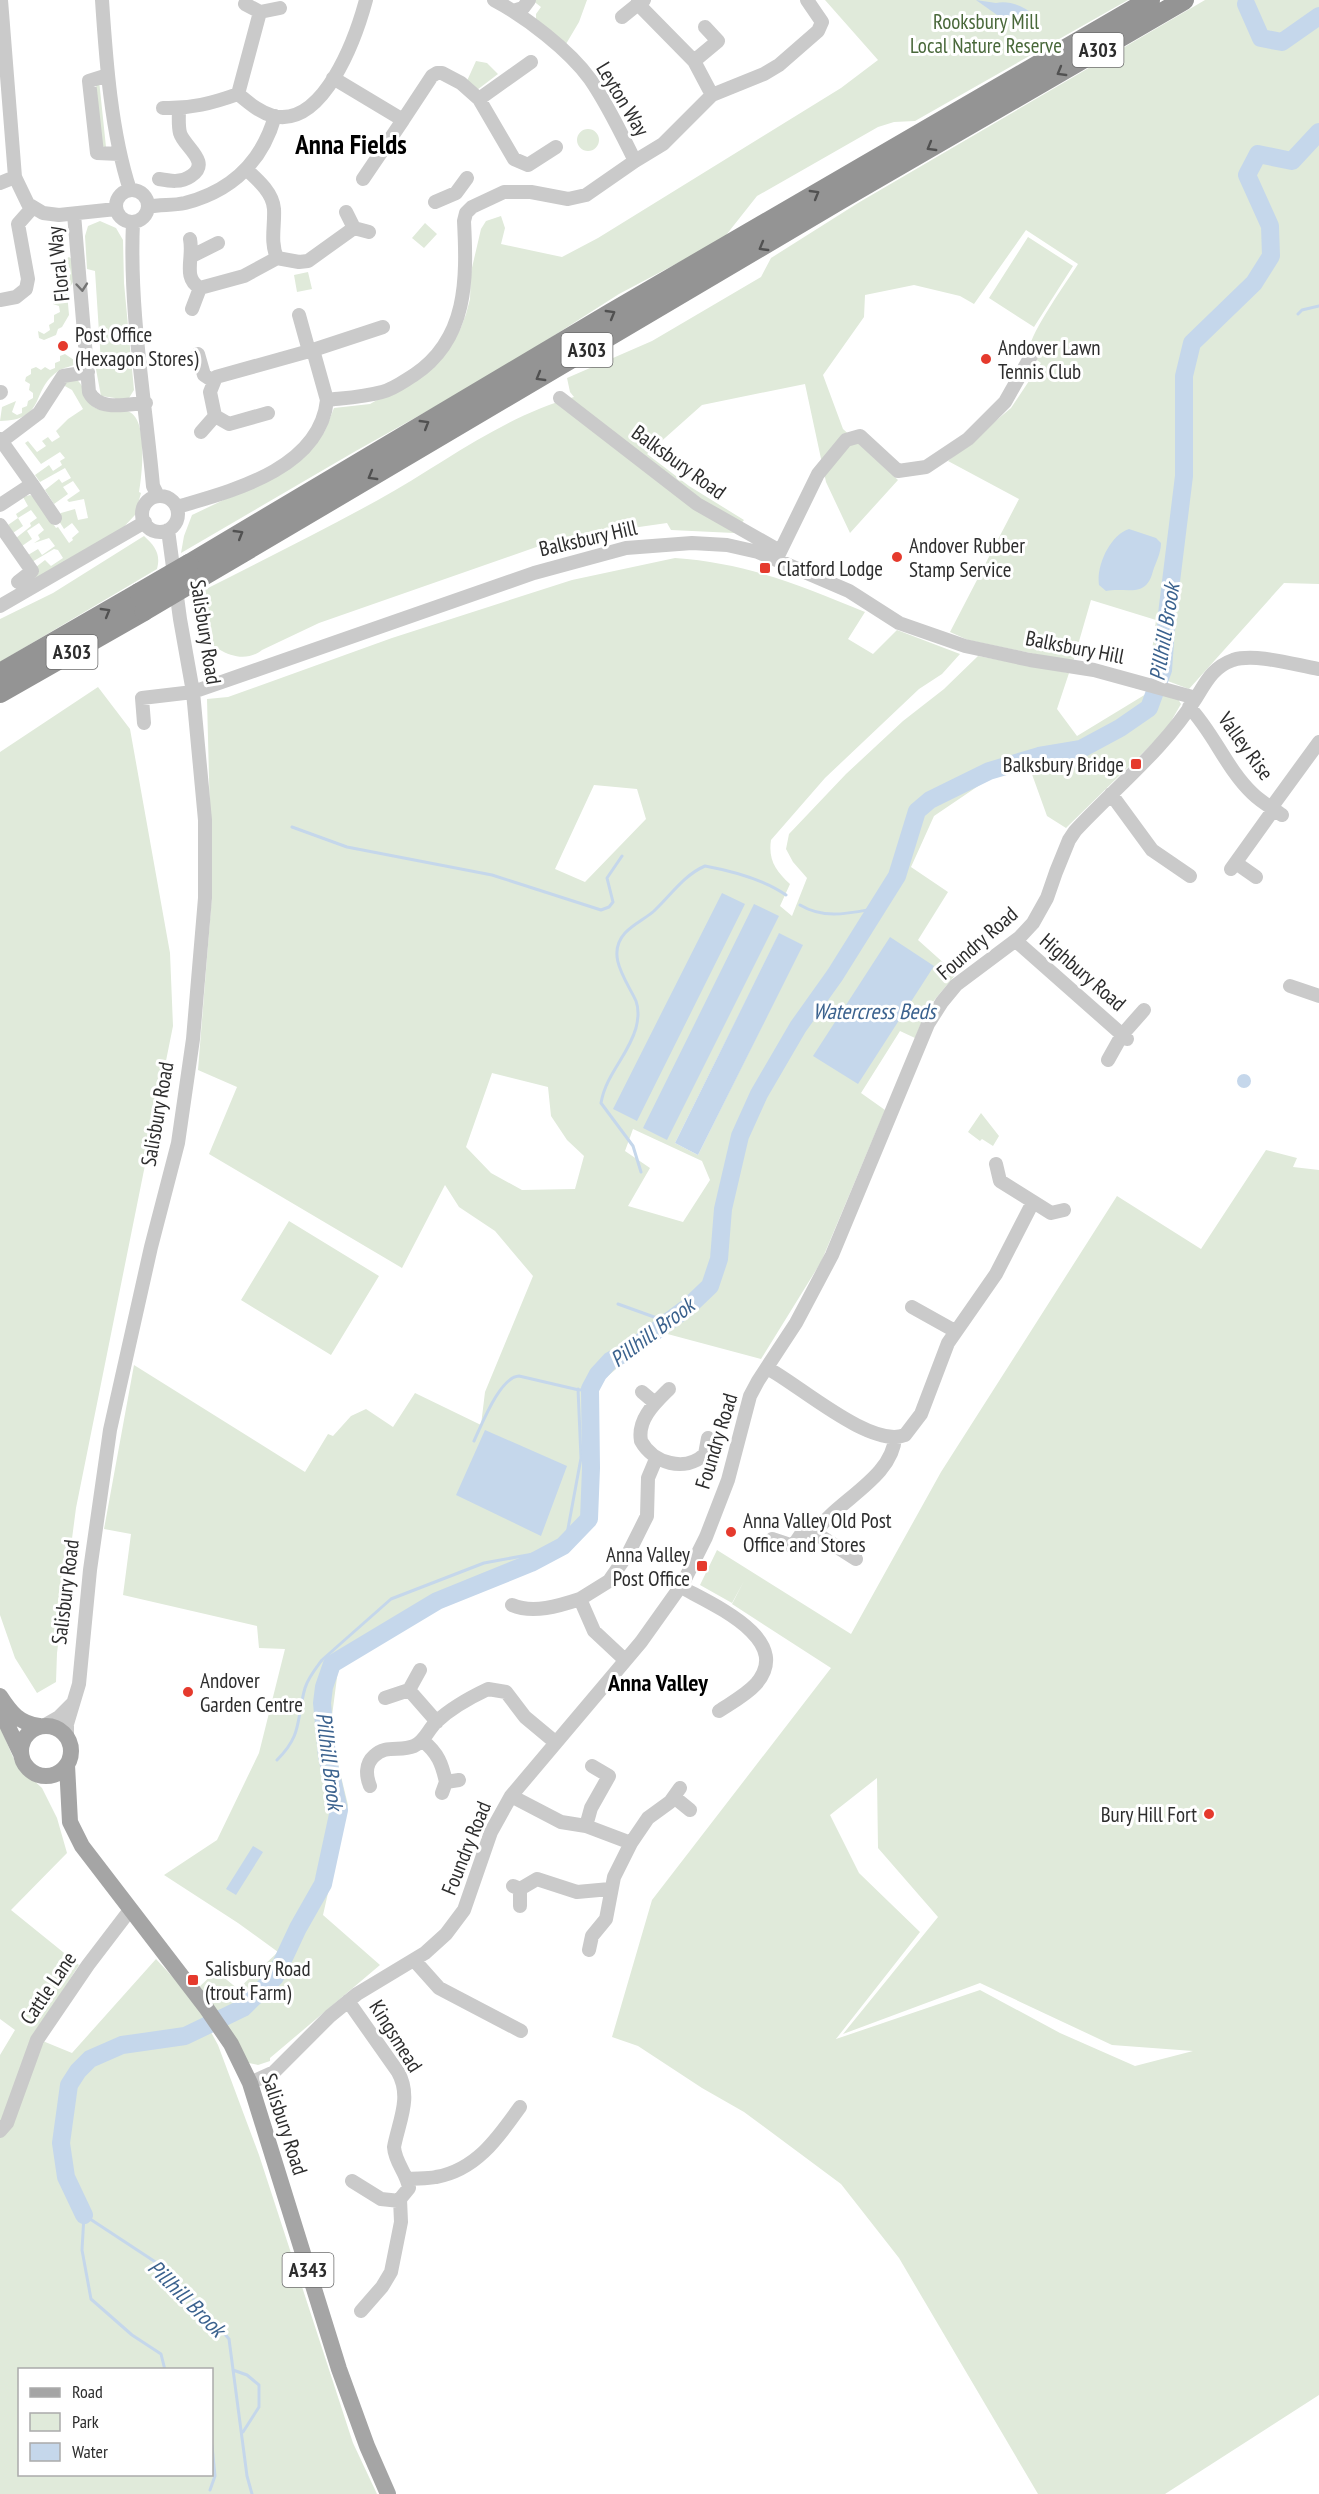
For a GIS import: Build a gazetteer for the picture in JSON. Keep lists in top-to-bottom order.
{
  "streets": {
    "highway": ["A303"],
    "main road": ["Salisbury Road", "A343"],
    "street": [
      "Leyton Way",
      "Floral Way",
      "Balksbury Road",
      "Balksbury Hill",
      "Valley Rise",
      "Foundry Road",
      "Highbury Road",
      "Cattle Lane",
      "Kingsmead"
    ]
  },
  "crossings": [
    ["Balksbury Road", "Balksbury Hill"],
    ["Balksbury Hill", "Salisbury Road"],
    ["Balksbury Hill", "Valley Rise"],
    ["Balksbury Hill", "Foundry Road"],
    ["Salisbury Road", "Foundry Road"],
    ["Salisbury Road", "Cattle Lane"],
    ["Valley Rise", "Foundry Road"],
    ["Foundry Road", "Highbury Road"],
    ["Foundry Road", "Kingsmead"]
  ],
  "districts": ["Anna Fields", "Anna Valley"],
  "water": ["Pillhill Brook", "Watercress Beds"],
  "parks": ["Rooksbury Mill Local Nature Reserve"],
  "places": {
    "other": [
      "Post Office (Hexagon Stores)",
      "Andover Lawn Tennis Club",
      "Andover Rubber Stamp Service",
      "Anna Valley Old Post Office and Stores",
      "Andover Garden Centre",
      "Bury Hill Fort"
    ],
    "transit": [
      "Clatford Lodge",
      "Balksbury Bridge",
      "Anna Valley Post Office",
      "Salisbury Road (trout Farm)"
    ]
  },
  "legend": ["Road", "Park", "Water"]
}
